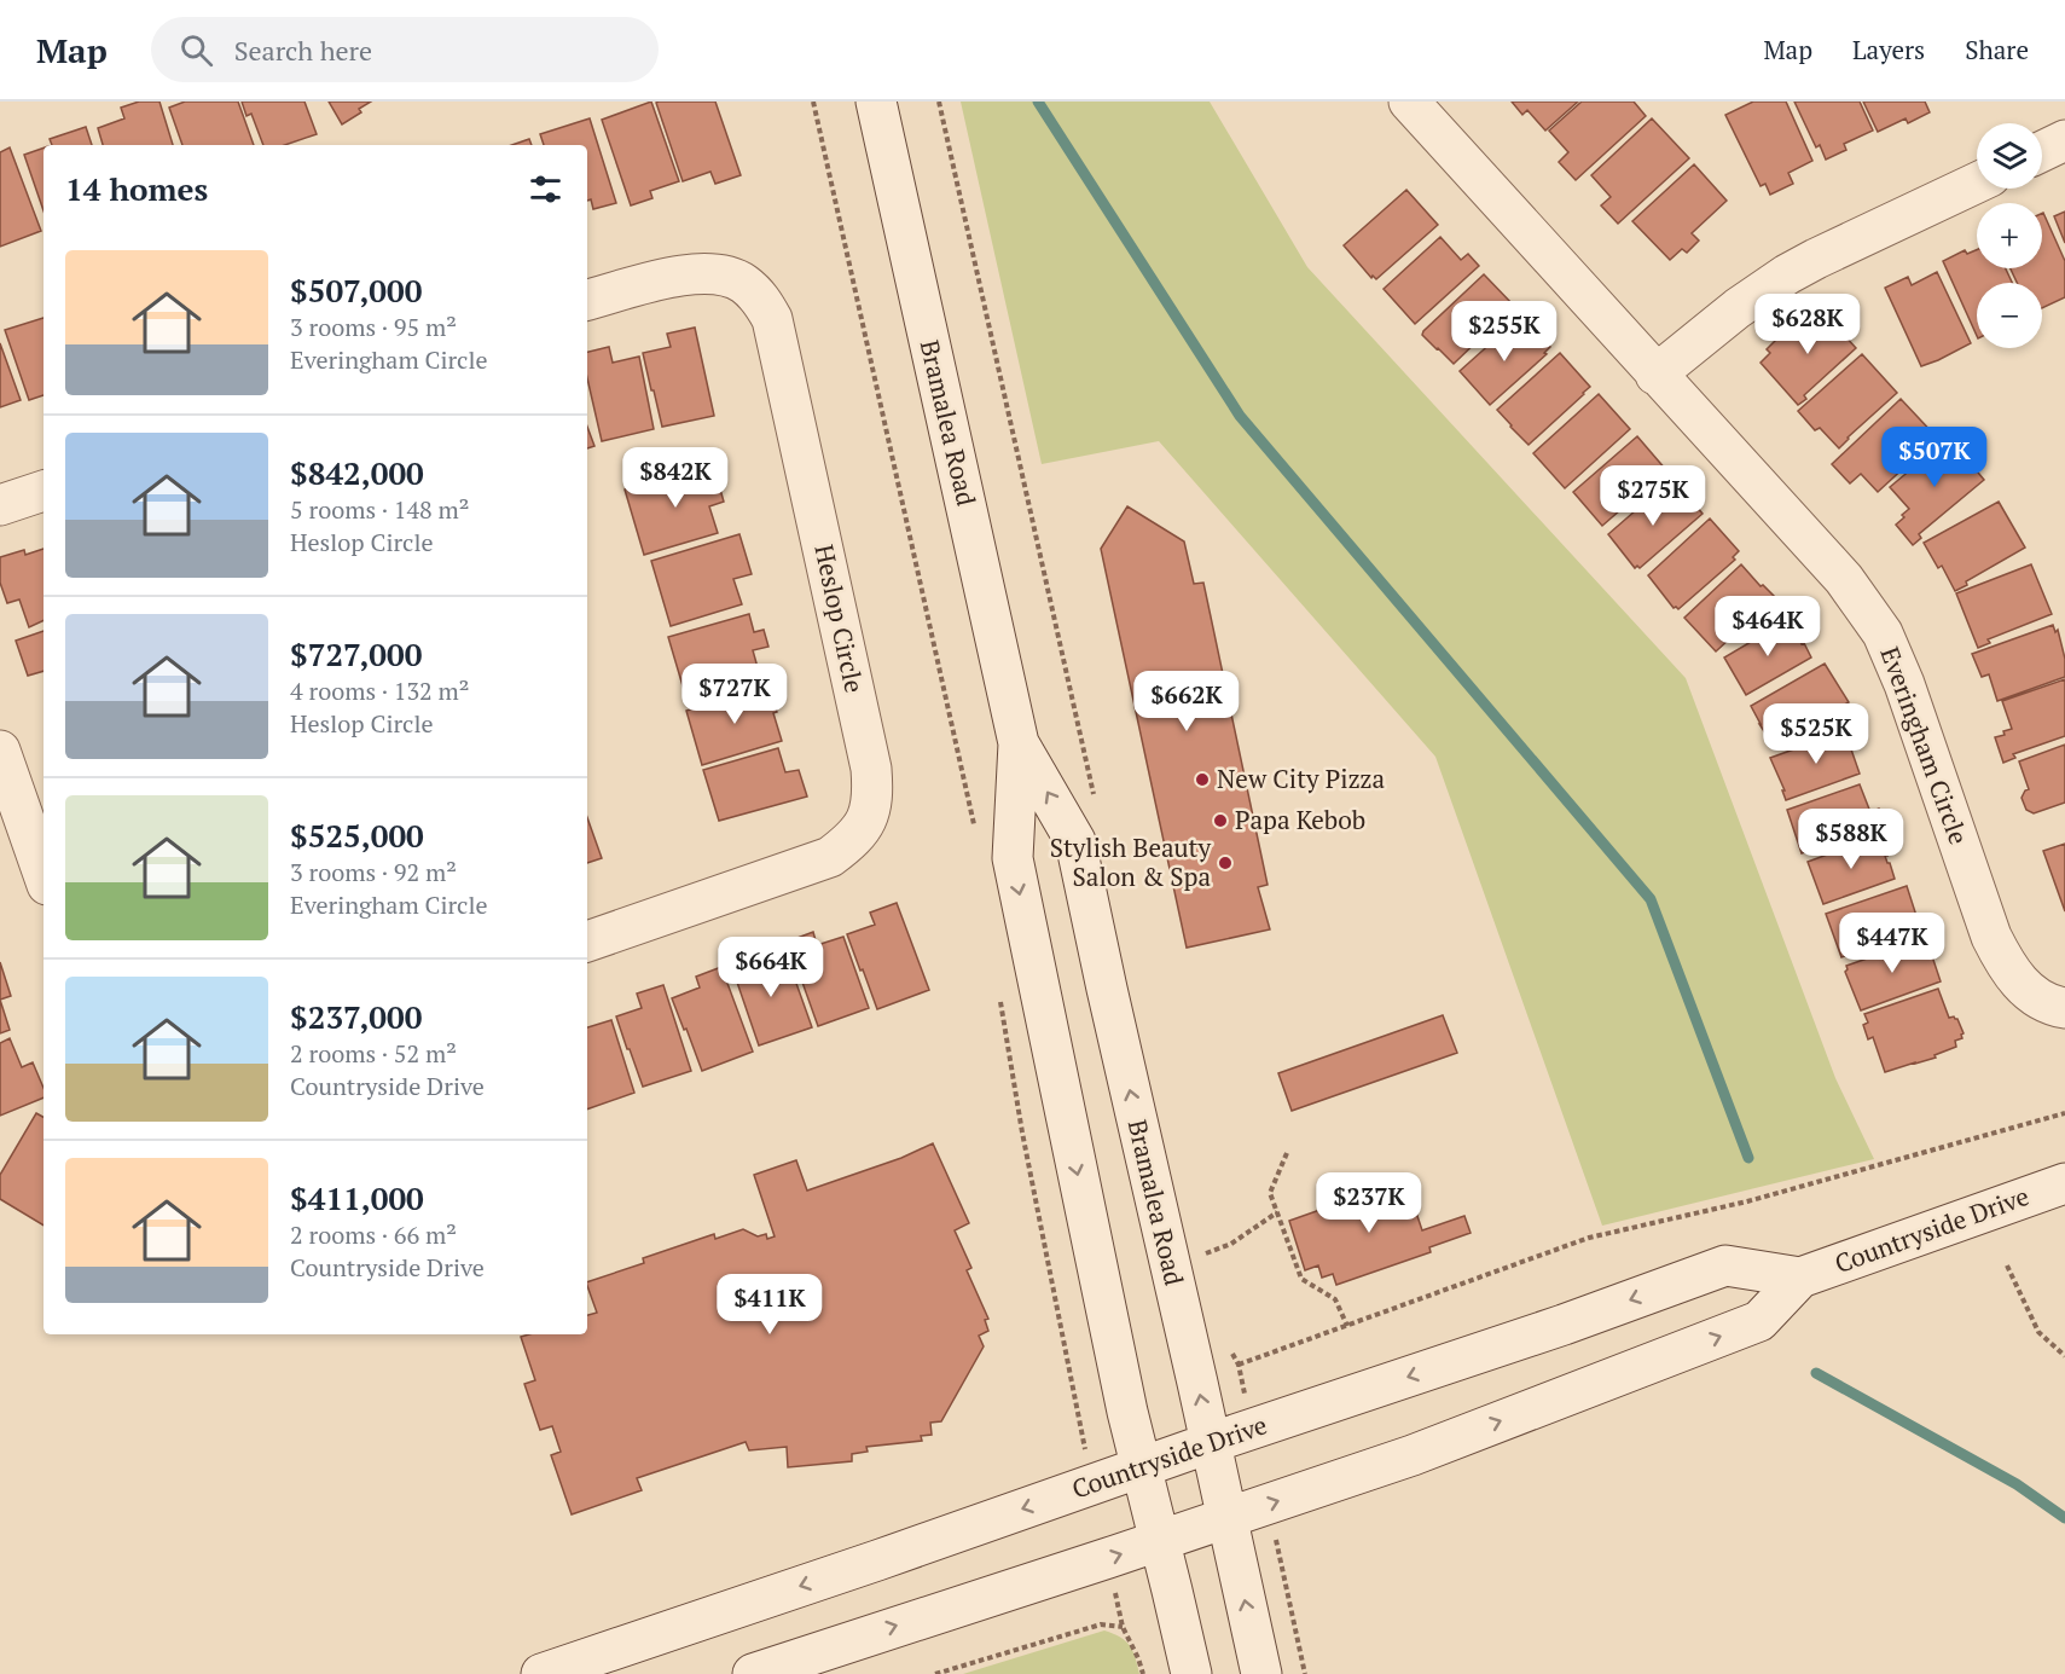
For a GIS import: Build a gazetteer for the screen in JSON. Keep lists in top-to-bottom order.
{
  "streets": {
    "main road": [
      "Bramalea Road",
      "Heslop Circle",
      "Everingham Circle",
      "Countryside Drive"
    ]
  },
  "crossings": [
    ["Bramalea Road", "Countryside Drive"]
  ],
  "places": ["New City Pizza", "Papa Kebob", "Stylish Beauty Salon & Spa"],
  "page": {
    "header": "Map",
    "search": "Search here",
    "nav": ["Map", "Layers", "Share"],
    "map_buttons": ["+", "−"],
    "heading": "14 homes",
    "list": [
      {
        "name": "$507,000",
        "note": "3 rooms · 95 m² · Everingham Circle"
      },
      {
        "name": "$842,000",
        "note": "5 rooms · 148 m² · Heslop Circle"
      },
      {
        "name": "$727,000",
        "note": "4 rooms · 132 m² · Heslop Circle"
      },
      {
        "name": "$525,000",
        "note": "3 rooms · 92 m² · Everingham Circle"
      },
      {
        "name": "$237,000",
        "note": "2 rooms · 52 m² · Countryside Drive"
      },
      {
        "name": "$411,000",
        "note": "2 rooms · 66 m² · Countryside Drive"
      }
    ],
    "price": [
      "$628K",
      "$255K",
      "$507K",
      "$842K",
      "$275K",
      "$464K",
      "$727K",
      "$662K",
      "$525K",
      "$588K",
      "$447K",
      "$664K",
      "$237K",
      "$411K"
    ]
  }
}
